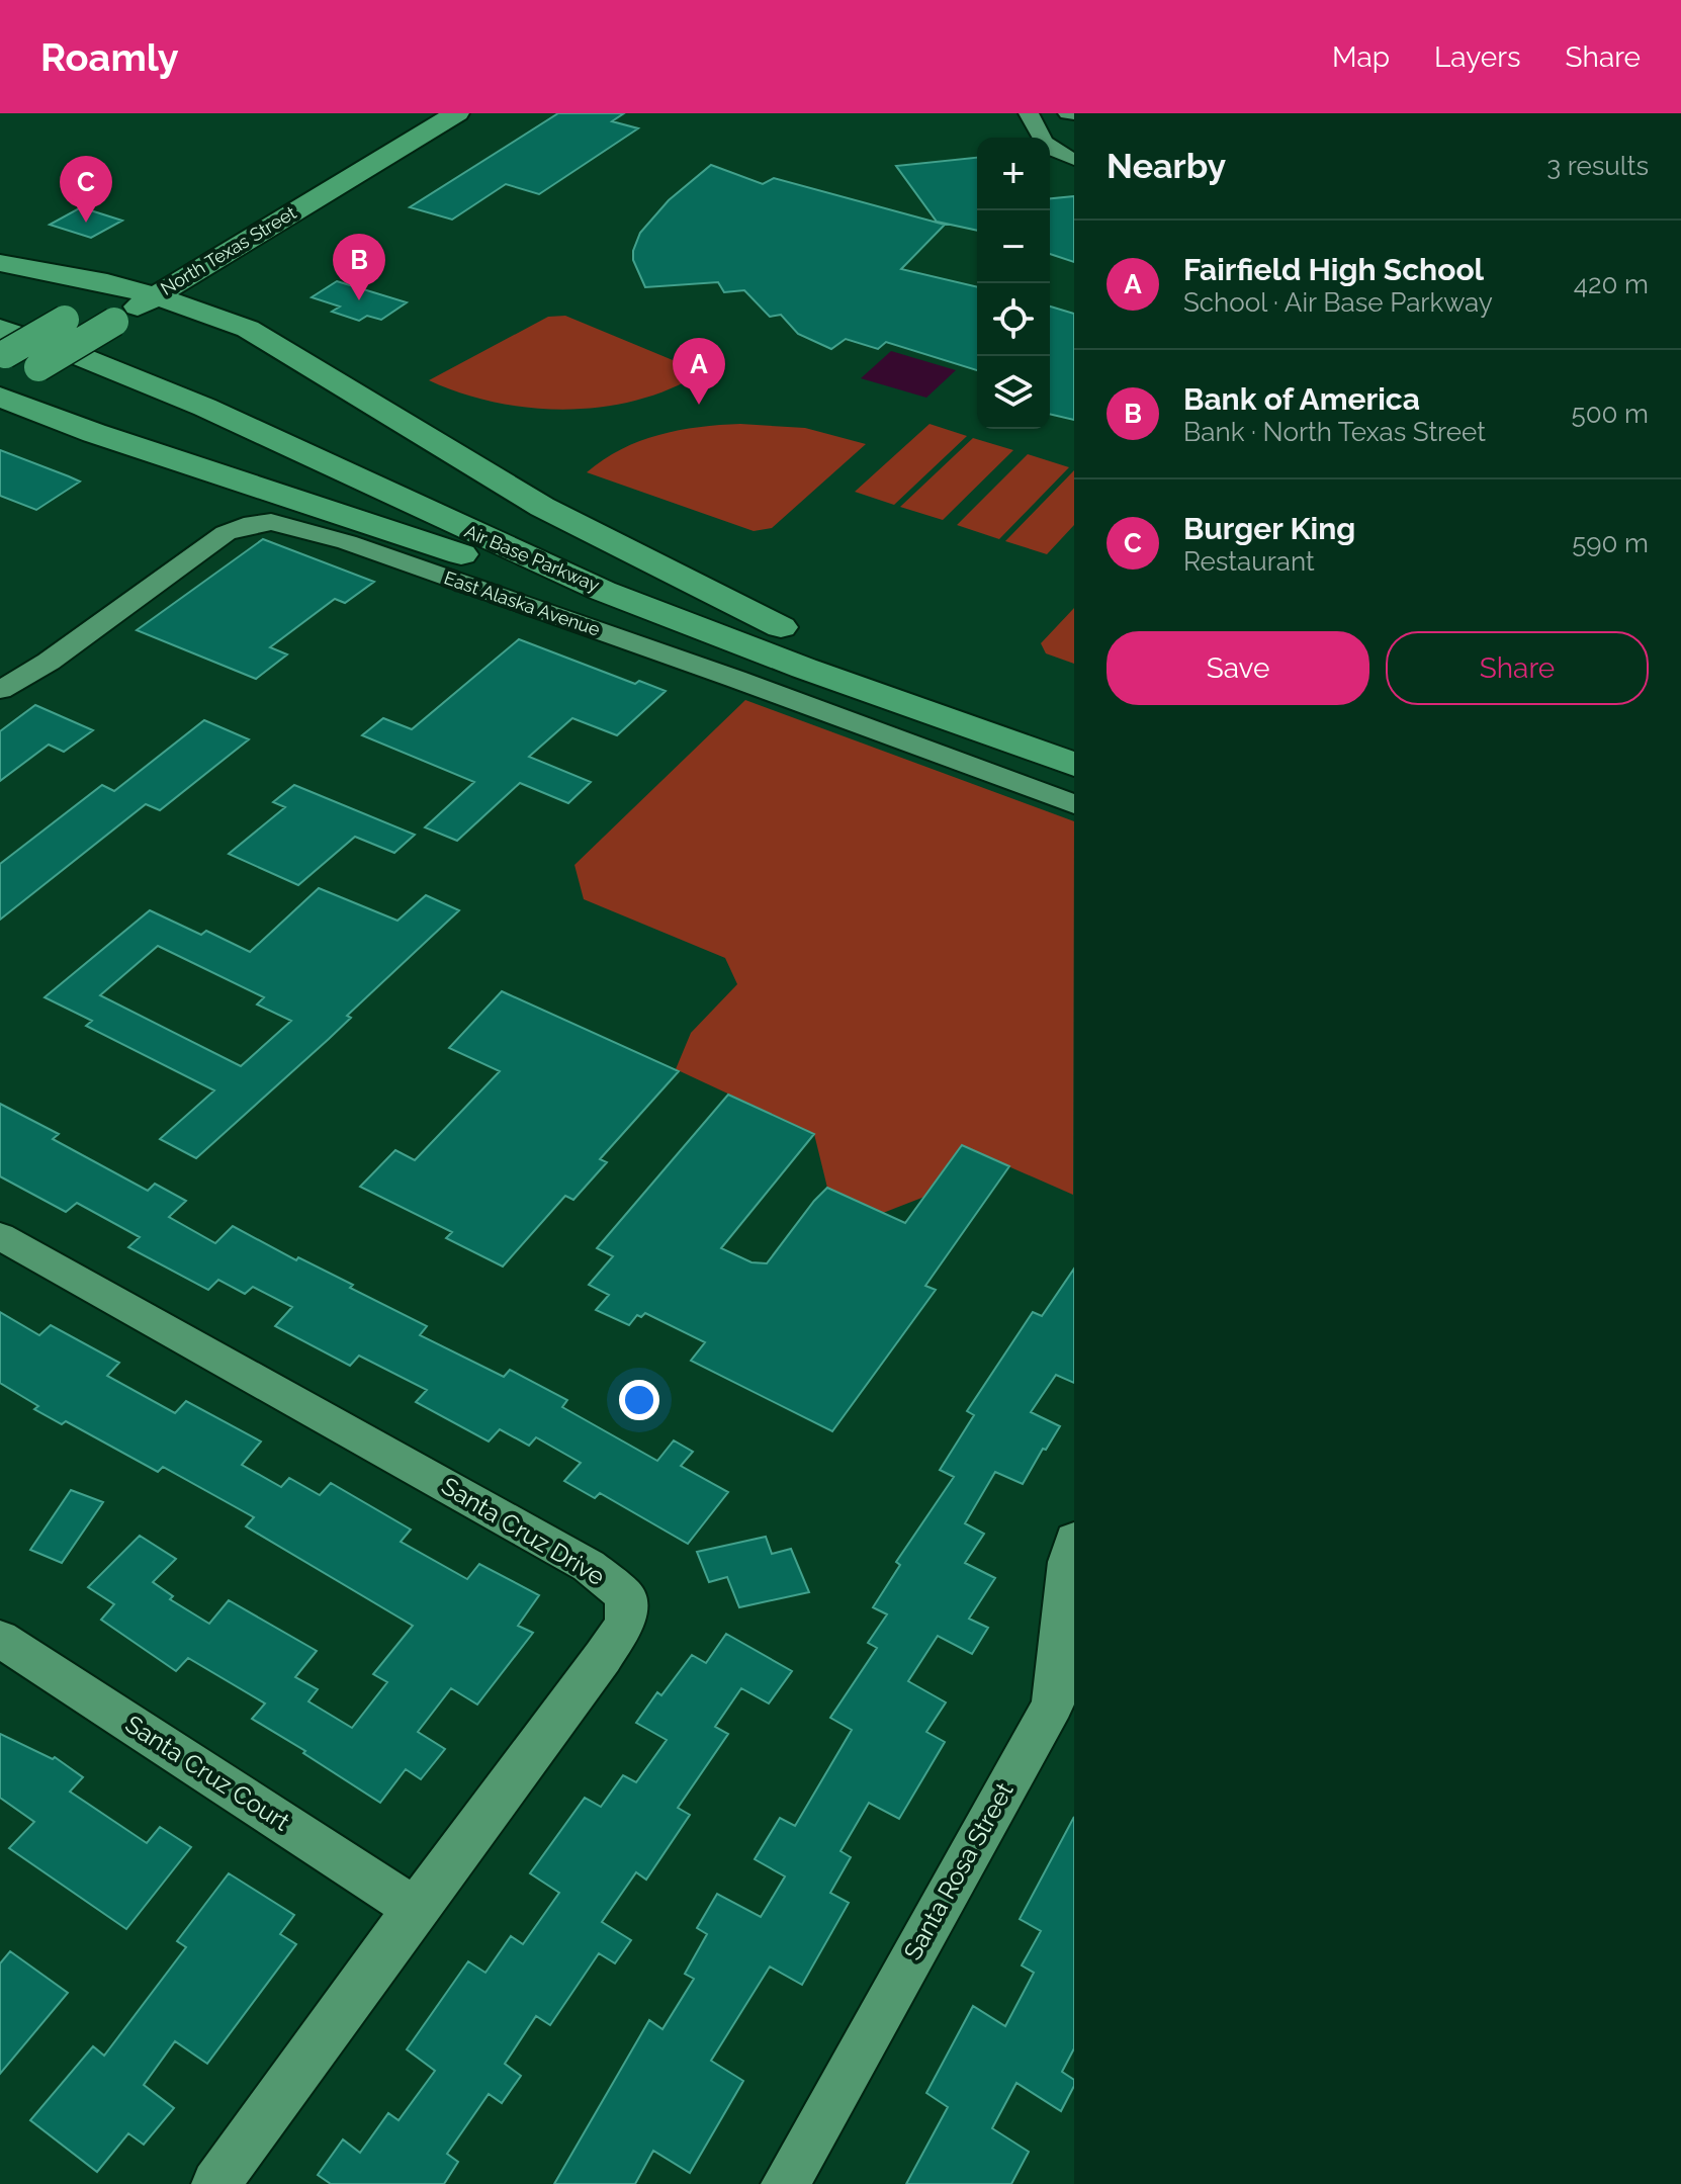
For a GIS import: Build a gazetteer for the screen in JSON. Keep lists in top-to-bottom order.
{
  "streets": {
    "main road": ["North Texas Street", "Air Base Parkway"],
    "street": [
      "East Alaska Avenue",
      "Santa Cruz Drive",
      "Santa Cruz Court",
      "Santa Rosa Street"
    ]
  },
  "crossings": [
    ["North Texas Street", "Air Base Parkway"],
    ["Santa Cruz Drive", "Santa Cruz Court"]
  ],
  "page": {
    "header": "Roamly",
    "nav": ["Map", "Layers", "Share"],
    "heading": ["Nearby", "3 results"],
    "map_buttons": ["+", "−"],
    "pins": ["C", "B", "A"],
    "list": [
      {
        "mark": "A",
        "name": "Fairfield High School",
        "note": "School · Air Base Parkway",
        "value": "420 m"
      },
      {
        "mark": "B",
        "name": "Bank of America",
        "note": "Bank · North Texas Street",
        "value": "500 m"
      },
      {
        "mark": "C",
        "name": "Burger King",
        "note": "Restaurant",
        "value": "590 m"
      }
    ],
    "buttons": ["Save", "Share"]
  }
}
